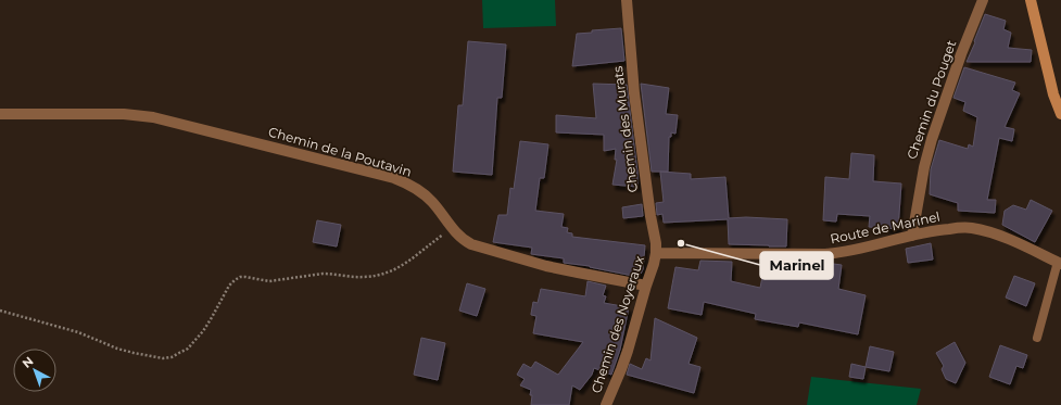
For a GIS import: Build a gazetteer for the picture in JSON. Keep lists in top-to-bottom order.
{
  "streets": {
    "street": [
      "Chemin du Pouget",
      "Chemin des Murats",
      "Chemin de la Poutavin",
      "Route de Marinel",
      "Chemin des Noyeraux"
    ]
  },
  "crossings": [
    ["Chemin du Pouget", "Route de Marinel"],
    ["Chemin des Murats", "Route de Marinel"],
    ["Chemin des Murats", "Chemin des Noyeraux"],
    ["Chemin de la Poutavin", "Chemin des Noyeraux"],
    ["Route de Marinel", "Chemin des Noyeraux"]
  ],
  "places": ["Marinel"],
  "north": "top left"
}
